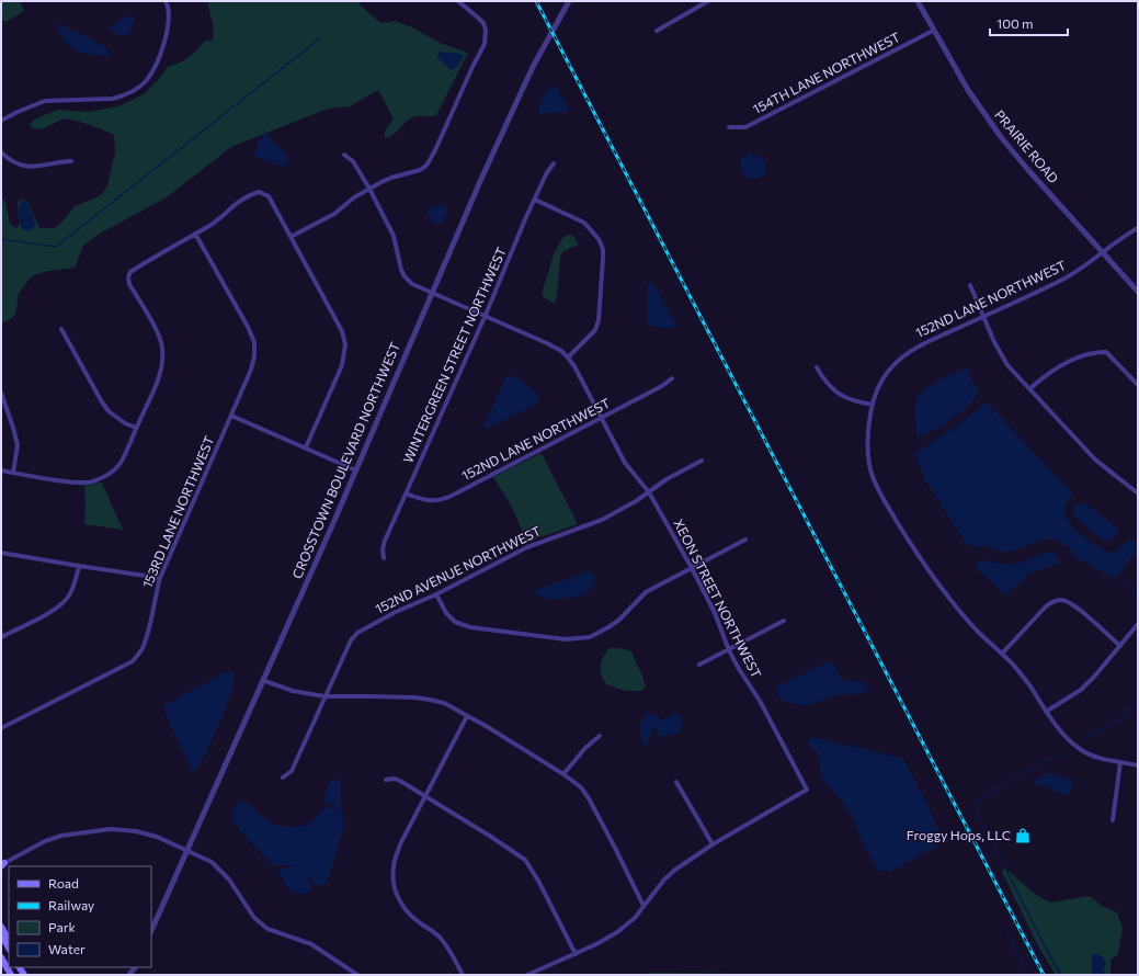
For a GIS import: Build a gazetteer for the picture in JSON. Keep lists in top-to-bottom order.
{
  "streets": {
    "street": [
      "154TH LANE NORTHWEST",
      "PRAIRIE ROAD",
      "152ND LANE NORTHWEST",
      "WINTERGREEN STREET NORTHWEST",
      "CROSSTOWN BOULEVARD NORTHWEST",
      "153RD LANE NORTHWEST",
      "152ND AVENUE NORTHWEST",
      "XEON STREET NORTHWEST"
    ]
  },
  "crossings": [
    ["154TH LANE NORTHWEST", "PRAIRIE ROAD"],
    ["PRAIRIE ROAD", "152ND LANE NORTHWEST"],
    ["152ND LANE NORTHWEST", "WINTERGREEN STREET NORTHWEST"],
    ["152ND LANE NORTHWEST", "XEON STREET NORTHWEST"],
    ["WINTERGREEN STREET NORTHWEST", "XEON STREET NORTHWEST"],
    ["CROSSTOWN BOULEVARD NORTHWEST", "XEON STREET NORTHWEST"],
    ["152ND AVENUE NORTHWEST", "XEON STREET NORTHWEST"]
  ],
  "places": {
    "shop": ["Froggy Hops, LLC"]
  },
  "legend": [
    "Road",
    "Railway",
    "Park",
    "Water"
  ],
  "scale_bar": "100 m"
}
